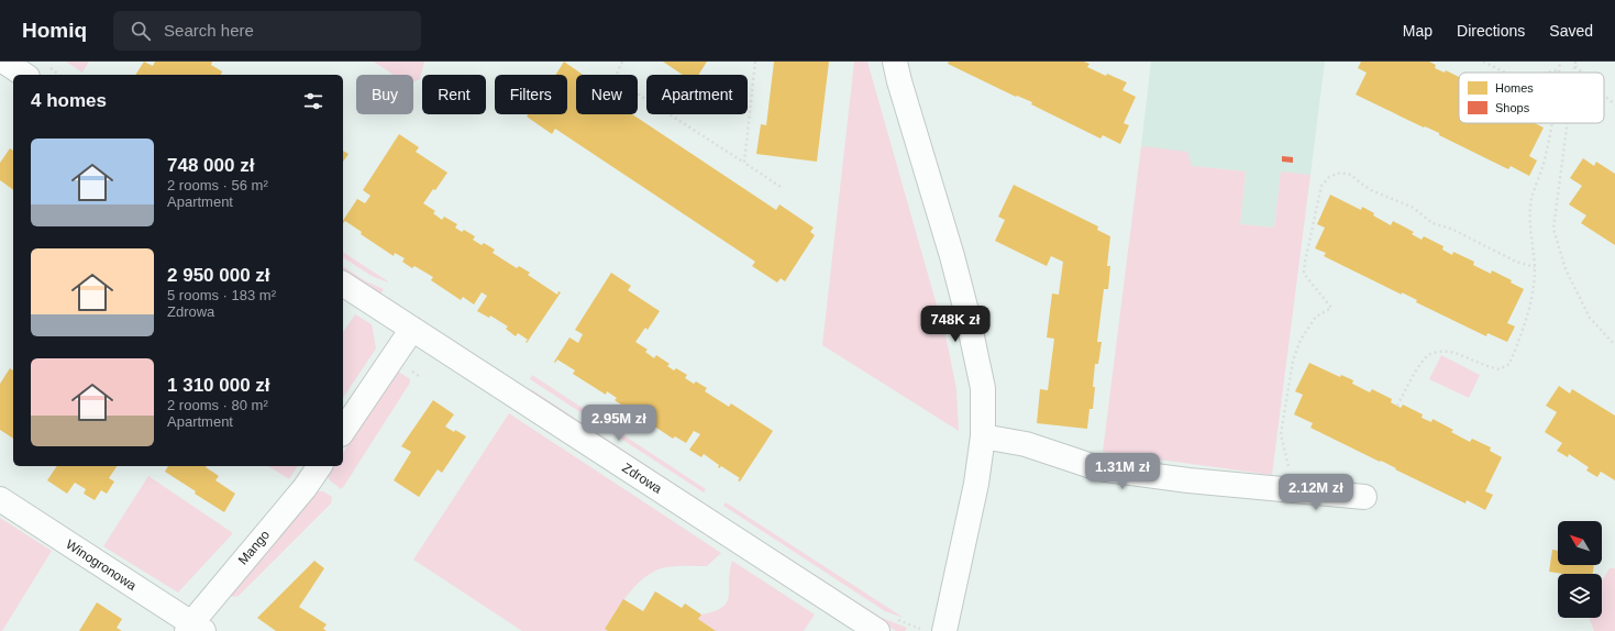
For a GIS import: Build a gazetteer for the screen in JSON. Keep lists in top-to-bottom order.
{
  "streets": {
    "street": ["Zdrowa", "Mango", "Winogronowa"]
  },
  "crossings": [
    ["Mango", "Winogronowa"]
  ],
  "legend": ["Homes", "Shops"],
  "north": "top left",
  "page": {
    "header": "Homiq",
    "search": "Search here",
    "nav": ["Map", "Directions", "Saved"],
    "chip": [
      "Buy",
      "Rent",
      "Filters",
      "New",
      "Apartment"
    ],
    "heading": "4 homes",
    "list": [
      {
        "name": "748 000 zł",
        "note": "2 rooms · 56 m² · Apartment"
      },
      {
        "name": "2 950 000 zł",
        "note": "5 rooms · 183 m² · Zdrowa"
      },
      {
        "name": "1 310 000 zł",
        "note": "2 rooms · 80 m² · Apartment"
      }
    ],
    "price": [
      "748K zł",
      "2.95M zł",
      "1.31M zł",
      "2.12M zł"
    ]
  }
}
